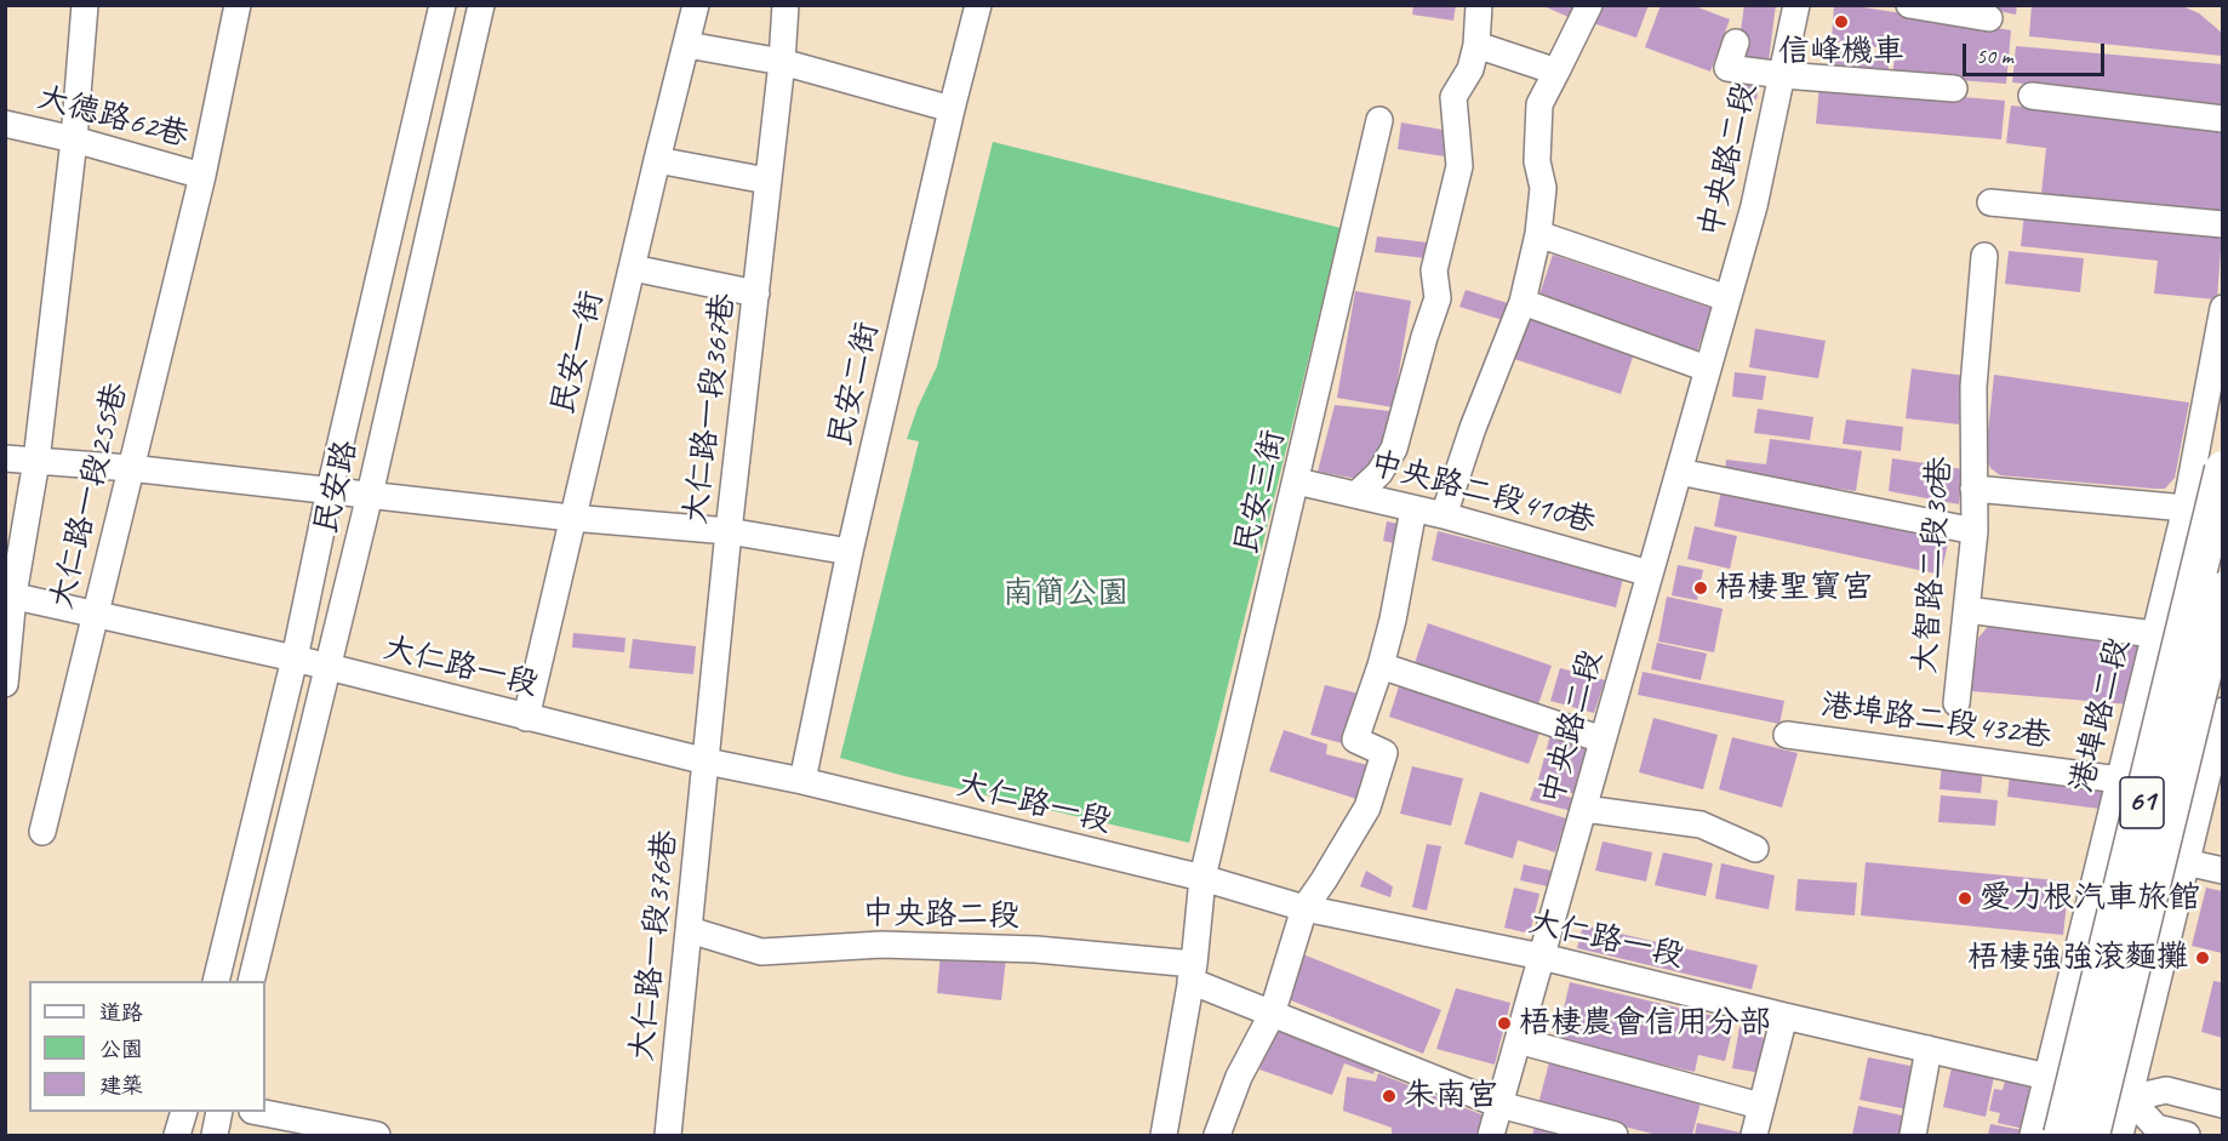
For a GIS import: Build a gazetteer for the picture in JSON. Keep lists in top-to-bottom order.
{
  "streets": {
    "highway": ["61"],
    "street": [
      "大德路62巷",
      "中央路二段",
      "民安一街",
      "民安二街",
      "大仁路一段367巷",
      "民安路",
      "民安三街",
      "中央路二段410巷",
      "大仁路一段255巷",
      "大智路二段30巷",
      "大仁路一段",
      "港埠路二段",
      "港埠路二段432巷",
      "大仁路一段376巷"
    ]
  },
  "crossings": [
    ["大德路62巷", "大仁路一段255巷"],
    ["中央路二段", "中央路二段410巷"],
    ["中央路二段", "大仁路一段"],
    ["中央路二段", "大仁路一段376巷"],
    ["民安一街", "大仁路一段"],
    ["民安二街", "大仁路一段"],
    ["大仁路一段367巷", "大仁路一段"],
    ["大仁路一段367巷", "大仁路一段376巷"],
    ["民安路", "大仁路一段"],
    ["民安三街", "中央路二段410巷"],
    ["民安三街", "大仁路一段"],
    ["大仁路一段255巷", "大仁路一段"],
    ["大仁路一段", "港埠路二段"],
    ["大仁路一段", "大仁路一段376巷"],
    ["港埠路二段", "港埠路二段432巷"]
  ],
  "parks": ["南簡公園"],
  "places": [
    "信峰機車",
    "梧棲聖寶宮",
    "愛力根汽車旅館",
    "梧棲強強滾麵攤",
    "梧棲農會信用分部",
    "朱南宮"
  ],
  "legend": ["道路", "公園", "建築"],
  "scale_bar": "50 m"
}
